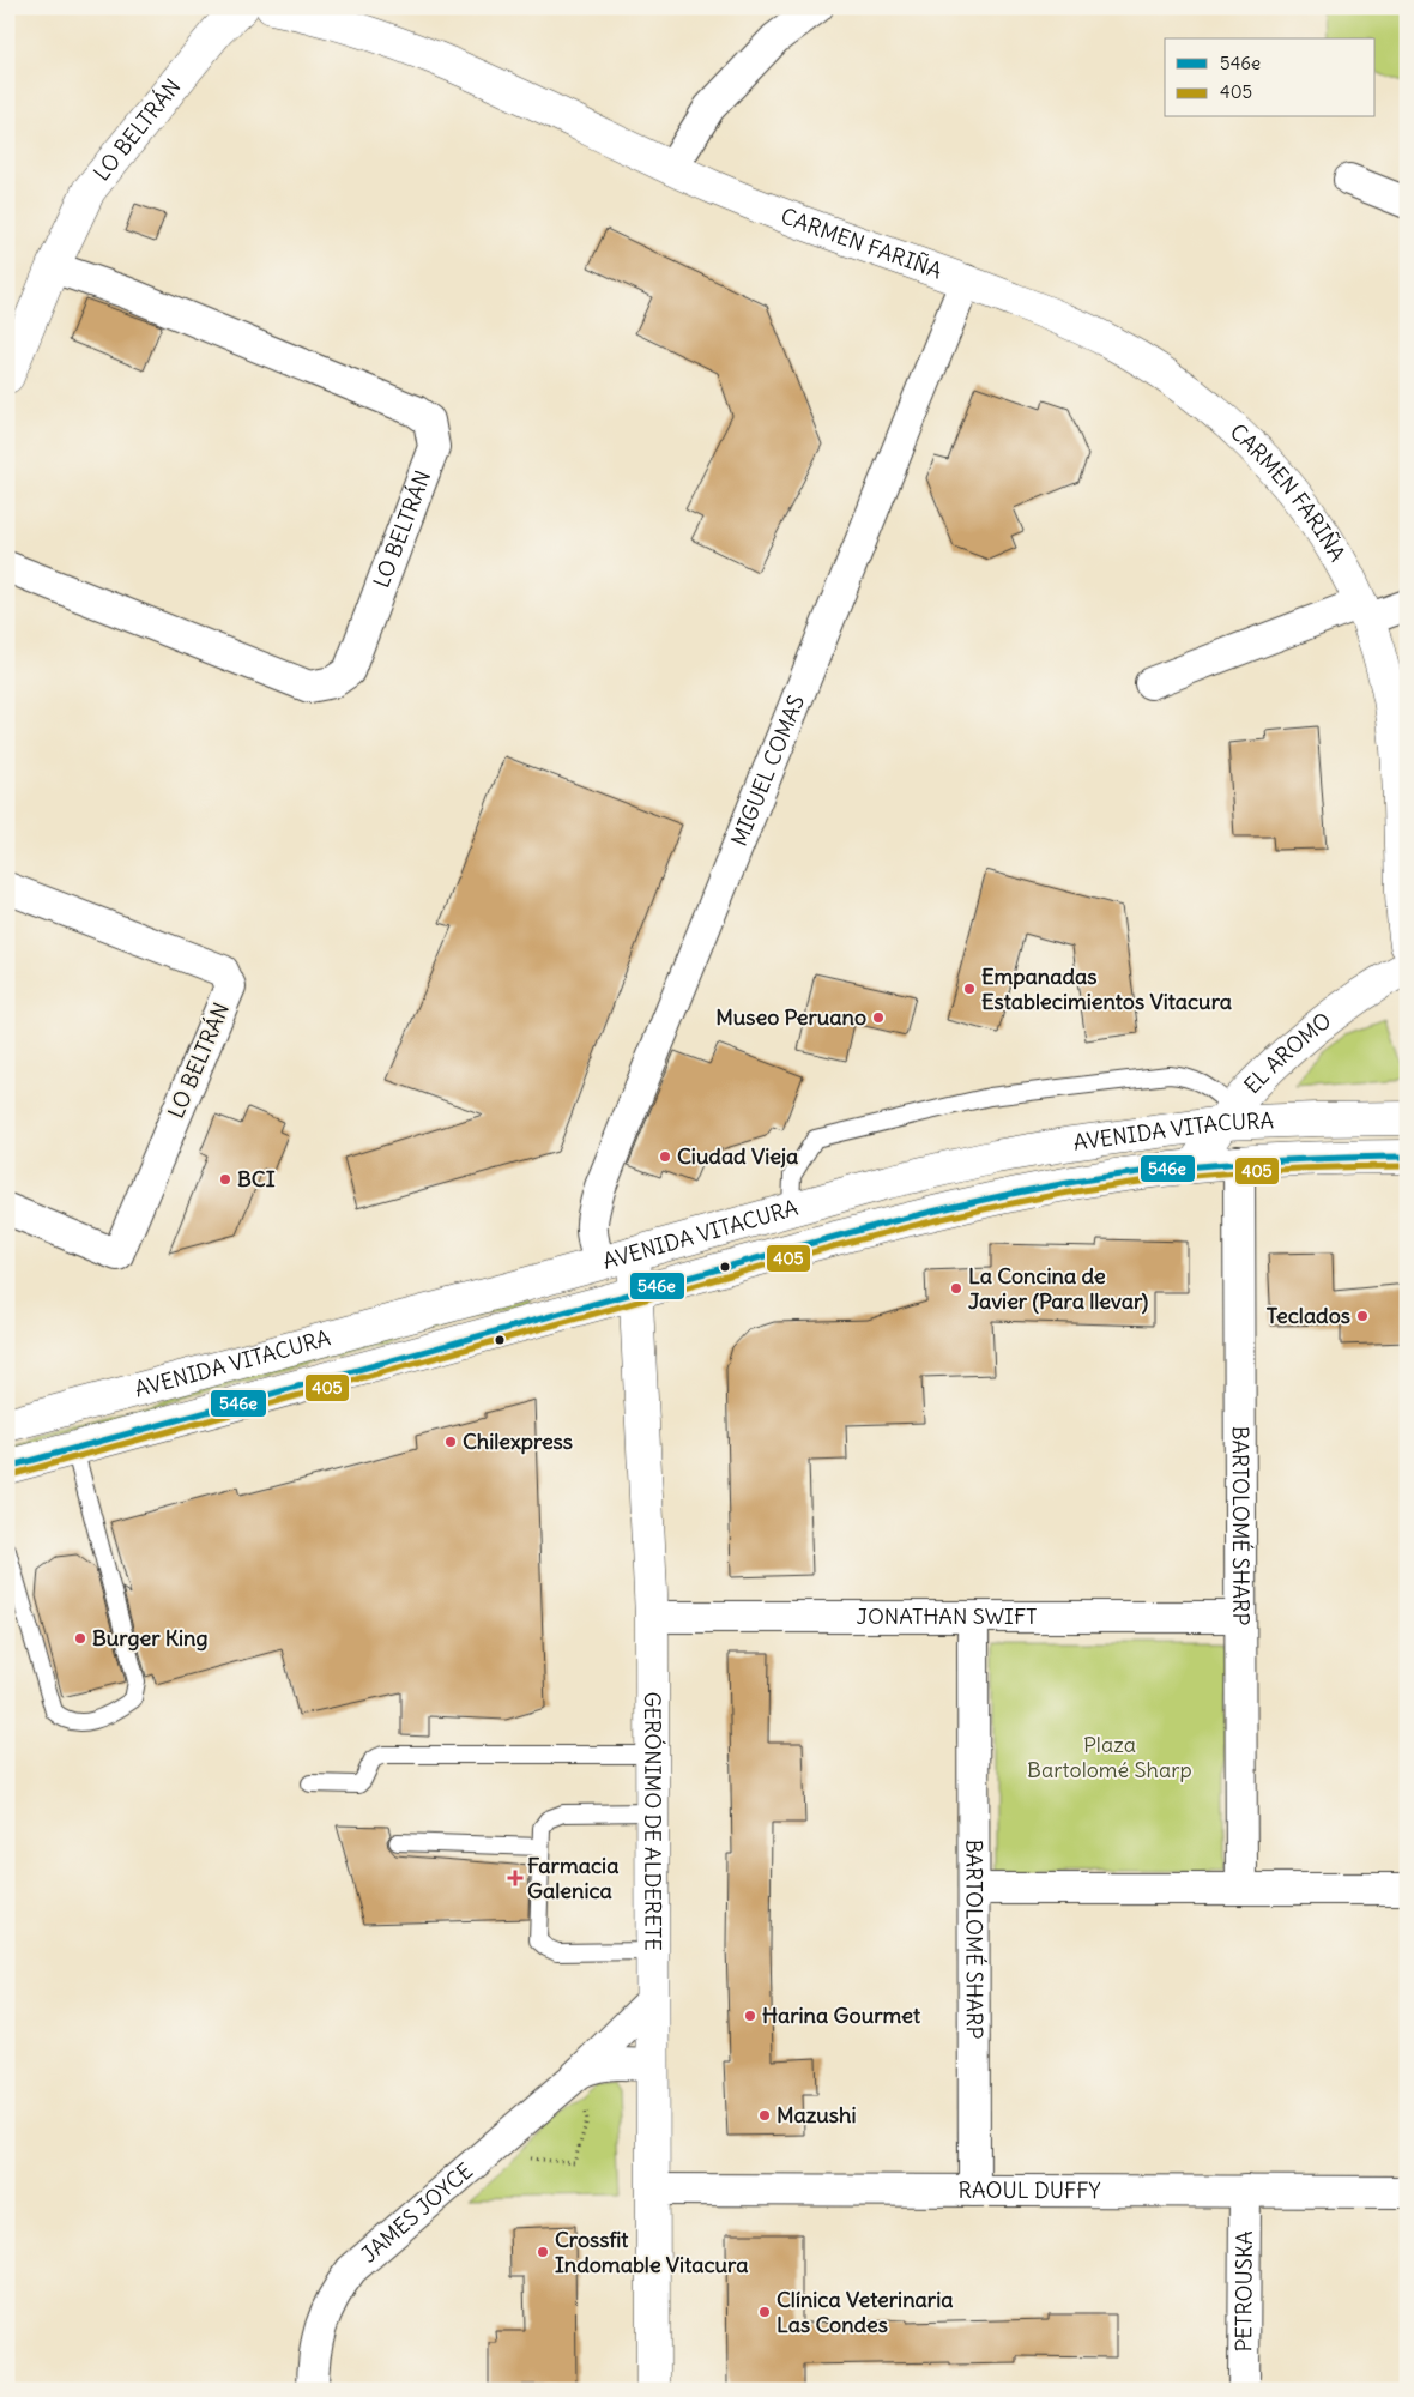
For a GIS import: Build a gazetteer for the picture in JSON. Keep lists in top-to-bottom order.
{
  "streets": {
    "main road": [
      "LO BELTRÁN",
      "CARMEN FARIÑA",
      "EL AROMO",
      "AVENIDA VITACURA",
      "GERÓNIMO DE ALDERETE"
    ],
    "street": [
      "MIGUEL COMAS",
      "BARTOLOMÉ SHARP",
      "JONATHAN SWIFT",
      "RAOUL DUFFY",
      "JAMES JOYCE",
      "PETROUSKA"
    ]
  },
  "crossings": [
    ["CARMEN FARIÑA", "MIGUEL COMAS"],
    ["MIGUEL COMAS", "AVENIDA VITACURA"],
    ["EL AROMO", "AVENIDA VITACURA"],
    ["AVENIDA VITACURA", "BARTOLOMÉ SHARP"],
    ["AVENIDA VITACURA", "GERÓNIMO DE ALDERETE"],
    ["BARTOLOMÉ SHARP", "JONATHAN SWIFT"],
    ["BARTOLOMÉ SHARP", "RAOUL DUFFY"],
    ["JONATHAN SWIFT", "GERÓNIMO DE ALDERETE"],
    ["GERÓNIMO DE ALDERETE", "RAOUL DUFFY"],
    ["GERÓNIMO DE ALDERETE", "JAMES JOYCE"],
    ["RAOUL DUFFY", "PETROUSKA"]
  ],
  "parks": ["Plaza Bartolomé Sharp"],
  "places": {
    "other": [
      "Empanadas Establecimientos Vitacura",
      "Museo Peruano",
      "Ciudad Vieja",
      "BCI",
      "La Concina de Javier (Para llevar)",
      "Teclados",
      "Chilexpress",
      "Burger King",
      "Harina Gourmet",
      "Mazushi",
      "Crossfit Indomable Vitacura",
      "Clínica Veterinaria Las Condes"
    ],
    "health": ["Farmacia Galenica"]
  },
  "lines": ["transit line 546e", "transit line 405"],
  "legend": ["546e", "405"]
}
